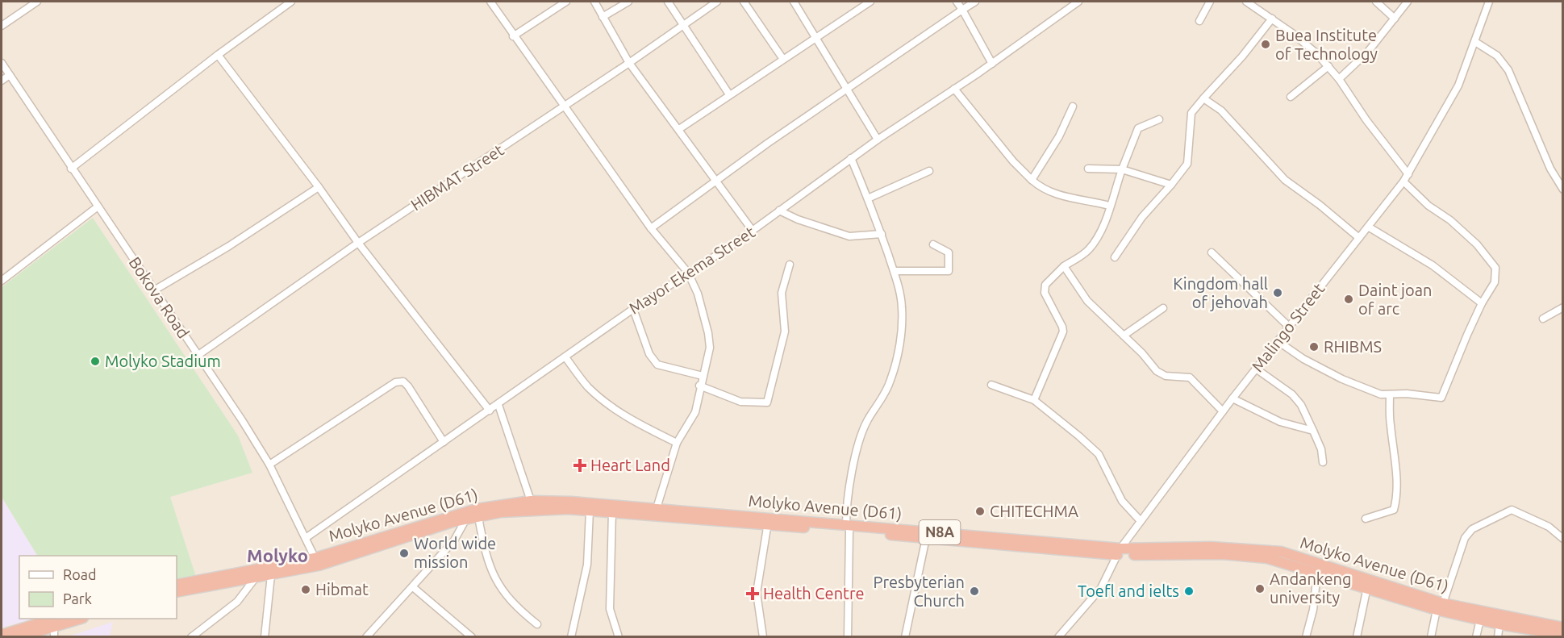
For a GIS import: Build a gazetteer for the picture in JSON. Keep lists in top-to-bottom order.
{
  "streets": {
    "highway": ["Molyko Avenue (D61)", "N8A"],
    "street": [
      "HIBMAT Street",
      "Mayor Ekema Street",
      "Bokova Road",
      "Malingo Street"
    ]
  },
  "crossings": [
    ["HIBMAT Street", "Bokova Road"],
    ["Mayor Ekema Street", "Bokova Road"],
    ["Bokova Road", "Molyko Avenue (D61)"],
    ["Bokova Road", "N8A"],
    ["Malingo Street", "Molyko Avenue (D61)"],
    ["Molyko Avenue (D61)", "N8A"]
  ],
  "districts": ["Molyko"],
  "places": {
    "other": [
      "Buea Institute of Technology",
      "Kingdom hall of jehovah",
      "Daint joan of arc",
      "RHIBMS",
      "Molyko Stadium",
      "CHITECHMA",
      "World wide mission",
      "Andankeng university",
      "Hibmat",
      "Presbyterian Church",
      "Toefl and ielts"
    ],
    "health": ["Heart Land", "Health Centre"]
  },
  "legend": ["Road", "Park"]
}
